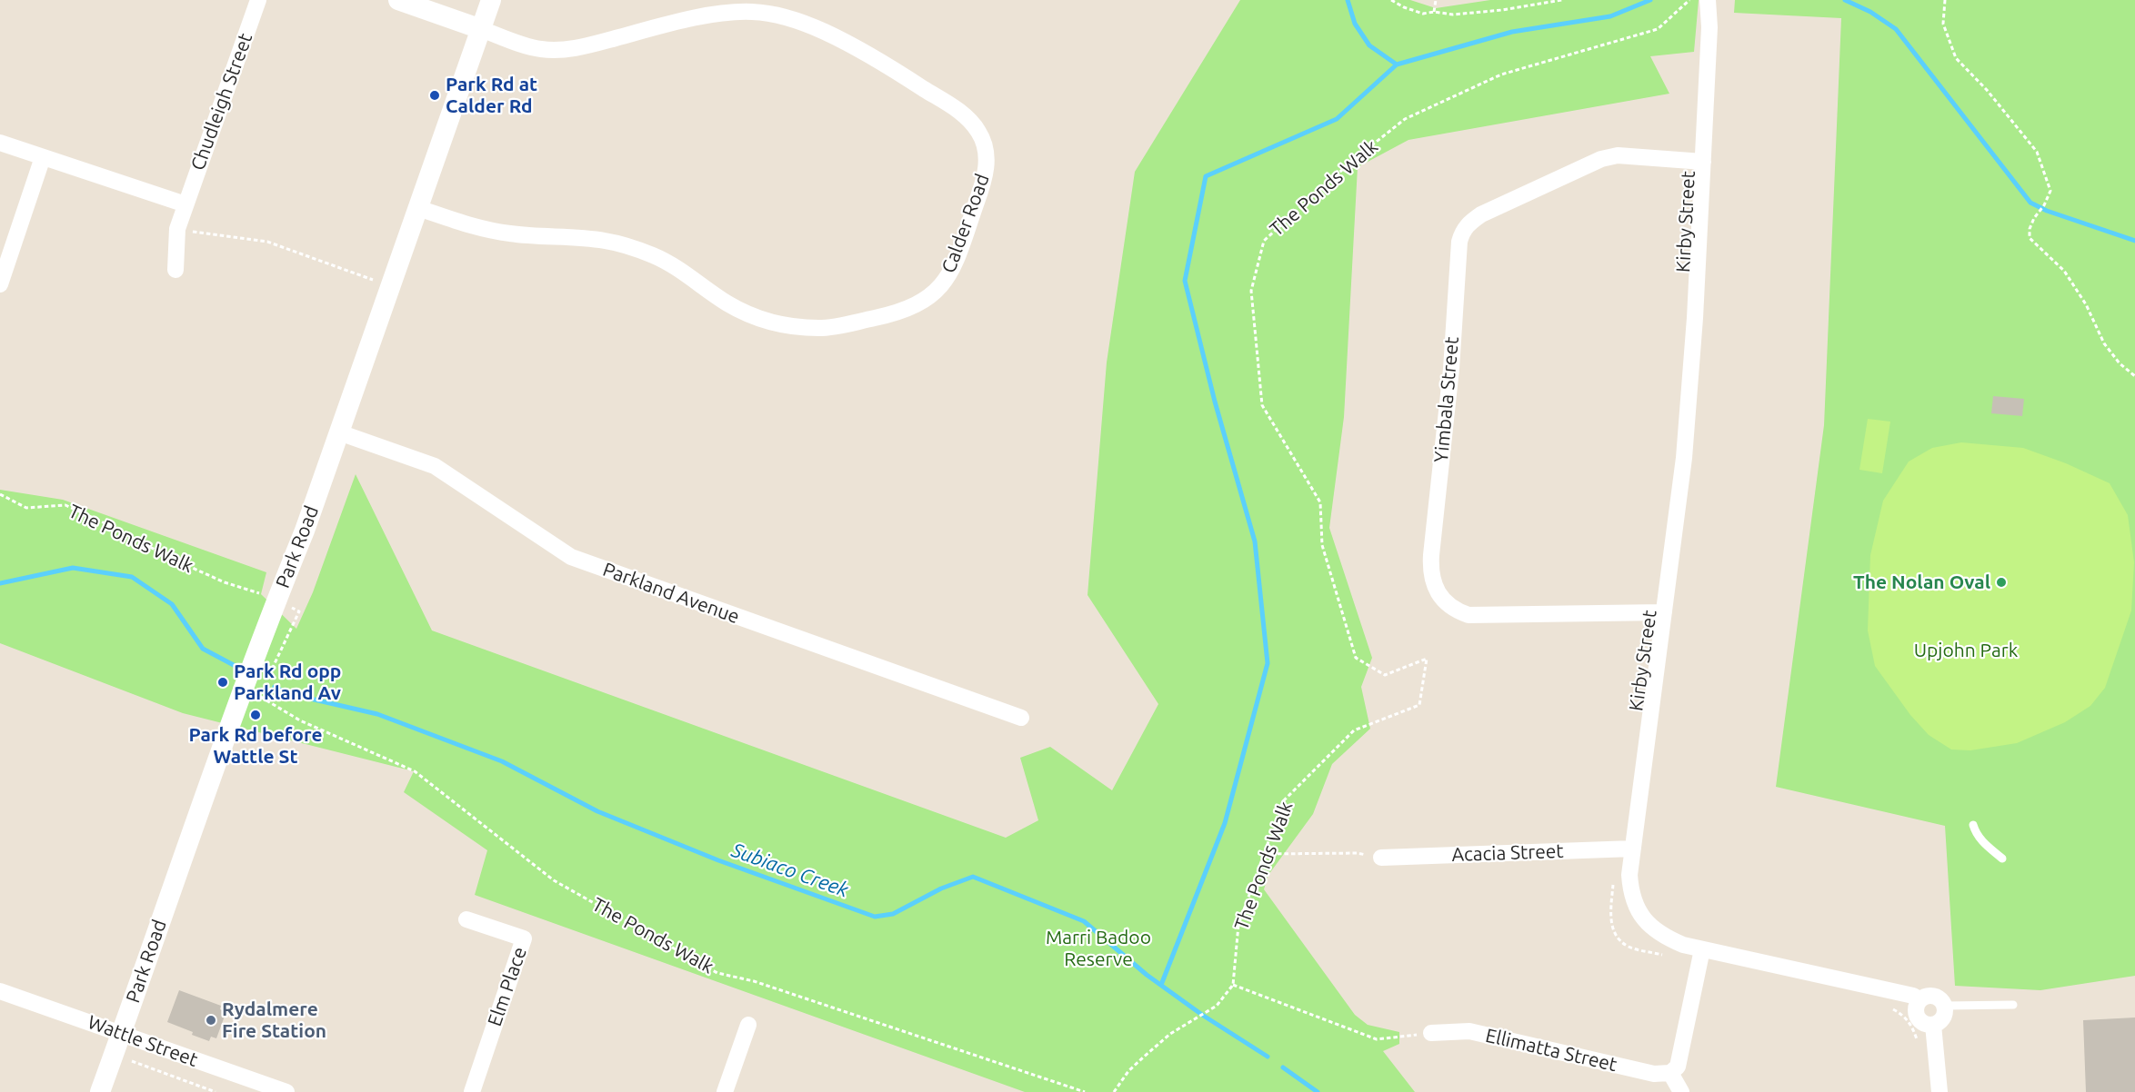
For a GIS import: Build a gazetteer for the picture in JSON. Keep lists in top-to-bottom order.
{
  "streets": {
    "street": [
      "Chudleigh Street",
      "Kirby Street",
      "Calder Road",
      "Yimbala Street",
      "Park Road",
      "Parkland Avenue",
      "Acacia Street",
      "Elm Place",
      "Wattle Street",
      "Ellimatta Street"
    ],
    "path": ["The Ponds Walk"]
  },
  "crossings": [
    ["Kirby Street", "Yimbala Street"],
    ["Kirby Street", "Acacia Street"],
    ["Calder Road", "Park Road"],
    ["Park Road", "Parkland Avenue"],
    ["Park Road", "Wattle Street"]
  ],
  "water": ["Subiaco Creek"],
  "parks": ["Upjohn Park", "Marri Badoo Reserve"],
  "places": [
    "Park Rd at Calder Rd",
    "The Nolan Oval",
    "Park Rd opp Parkland Av",
    "Park Rd before Wattle St",
    "Rydalmere Fire Station"
  ]
}
